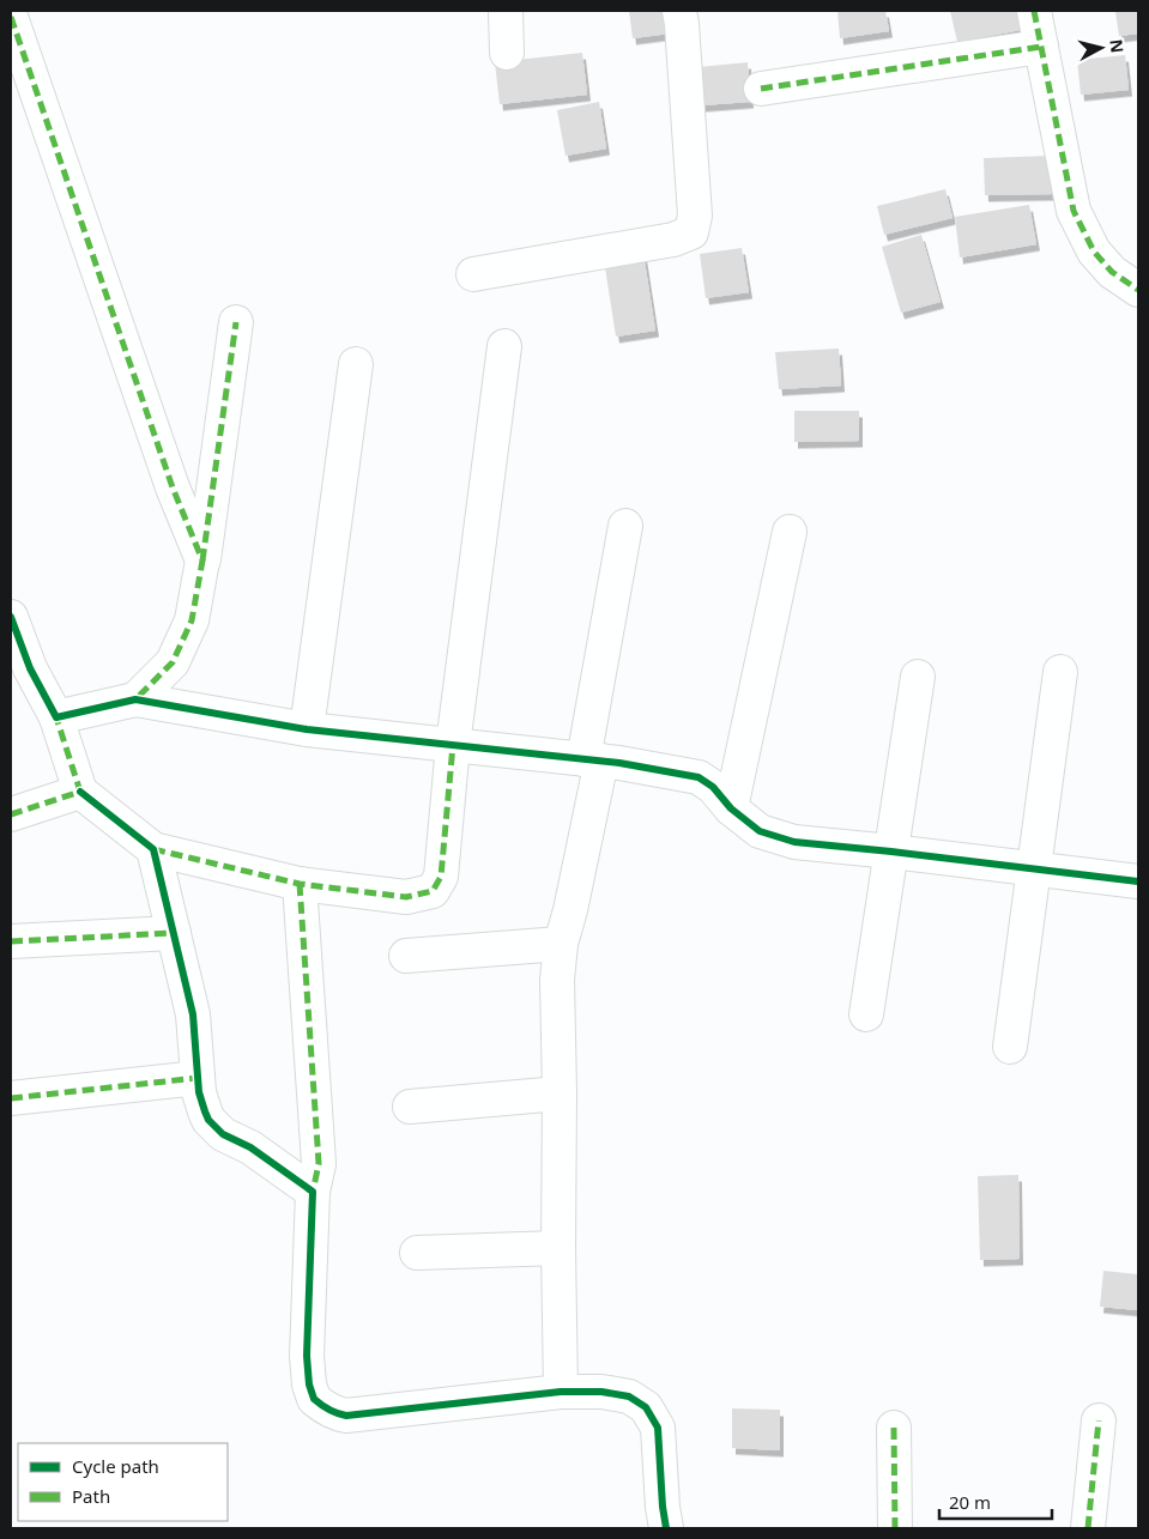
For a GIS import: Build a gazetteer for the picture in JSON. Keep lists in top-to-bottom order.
{
  "legend": ["Cycle path", "Path"],
  "scale_bar": "20 m",
  "north": "right"
}
